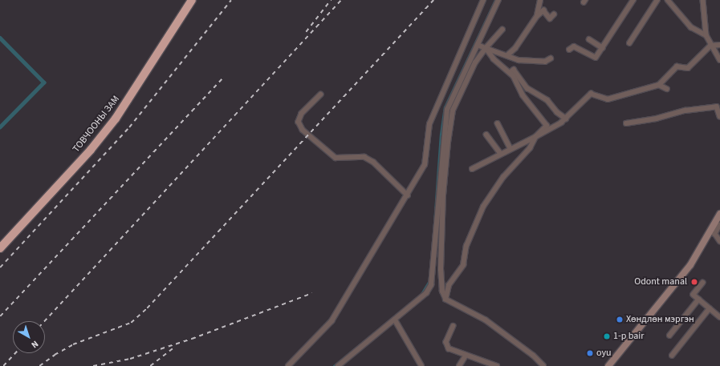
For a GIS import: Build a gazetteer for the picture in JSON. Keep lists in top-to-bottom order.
{
  "streets": {
    "highway": ["ТОВЧООНЫ ЗАМ"]
  },
  "places": [
    "Odont manal",
    "Хөндлөн мэргэн",
    "1-p bair",
    "oyu"
  ],
  "north": "bottom right"
}
